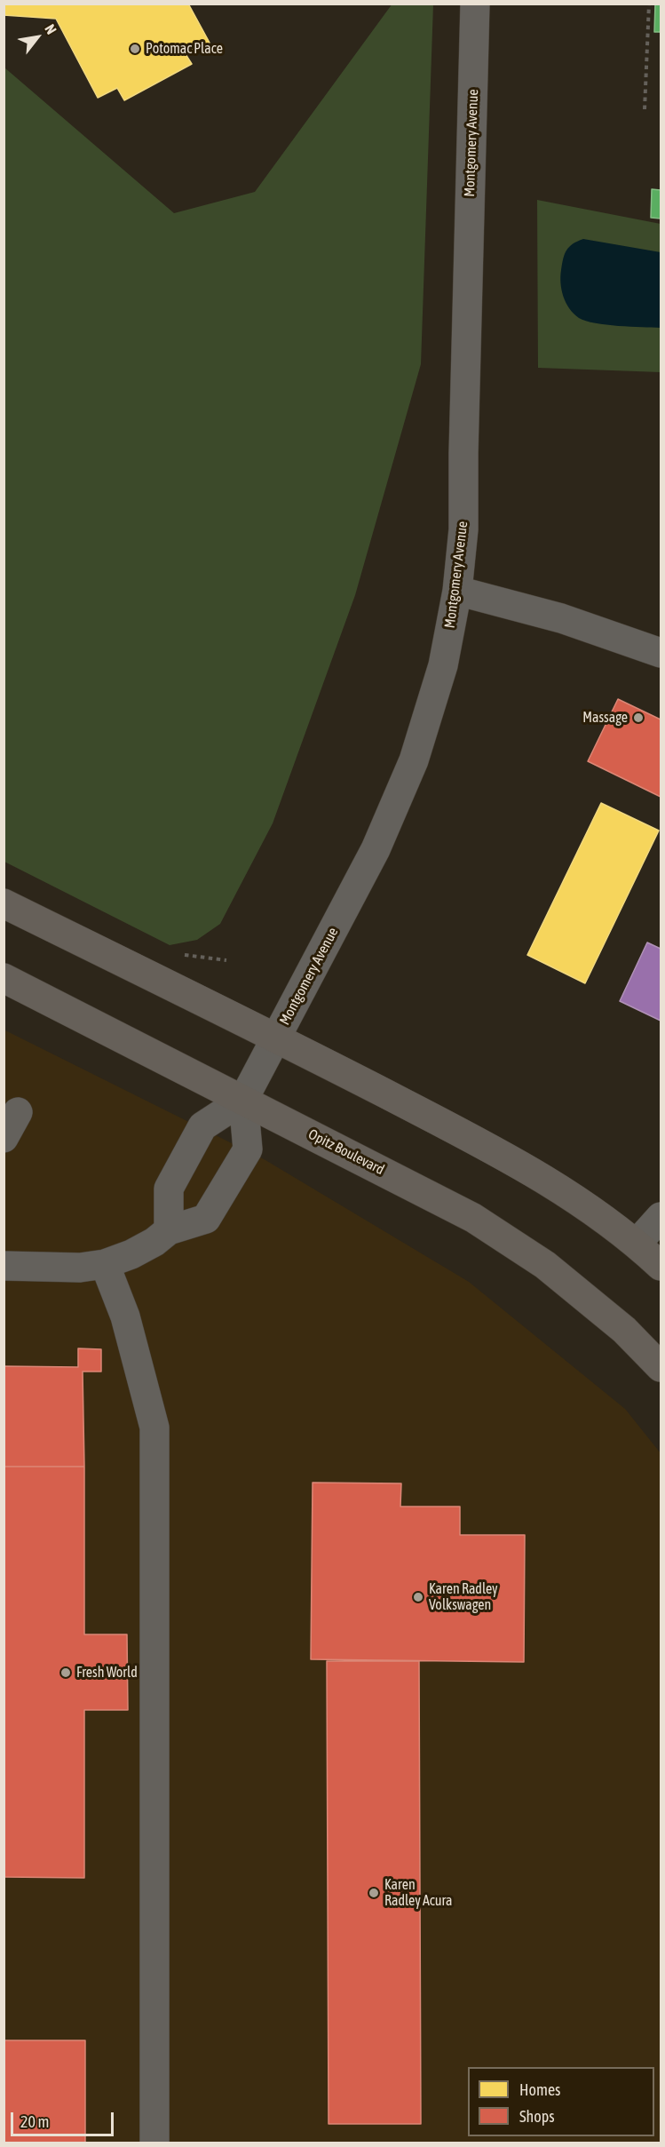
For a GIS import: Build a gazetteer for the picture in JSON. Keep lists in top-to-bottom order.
{
  "streets": {
    "main road": ["Opitz Boulevard"],
    "street": ["Montgomery Avenue"]
  },
  "crossings": [
    ["Montgomery Avenue", "Opitz Boulevard"]
  ],
  "places": [
    "Potomac Place",
    "Massage",
    "Karen Radley Volkswagen",
    "Fresh World",
    "Karen Radley Acura"
  ],
  "legend": ["Homes", "Shops"],
  "scale_bar": "20 m",
  "north": "top right"
}
